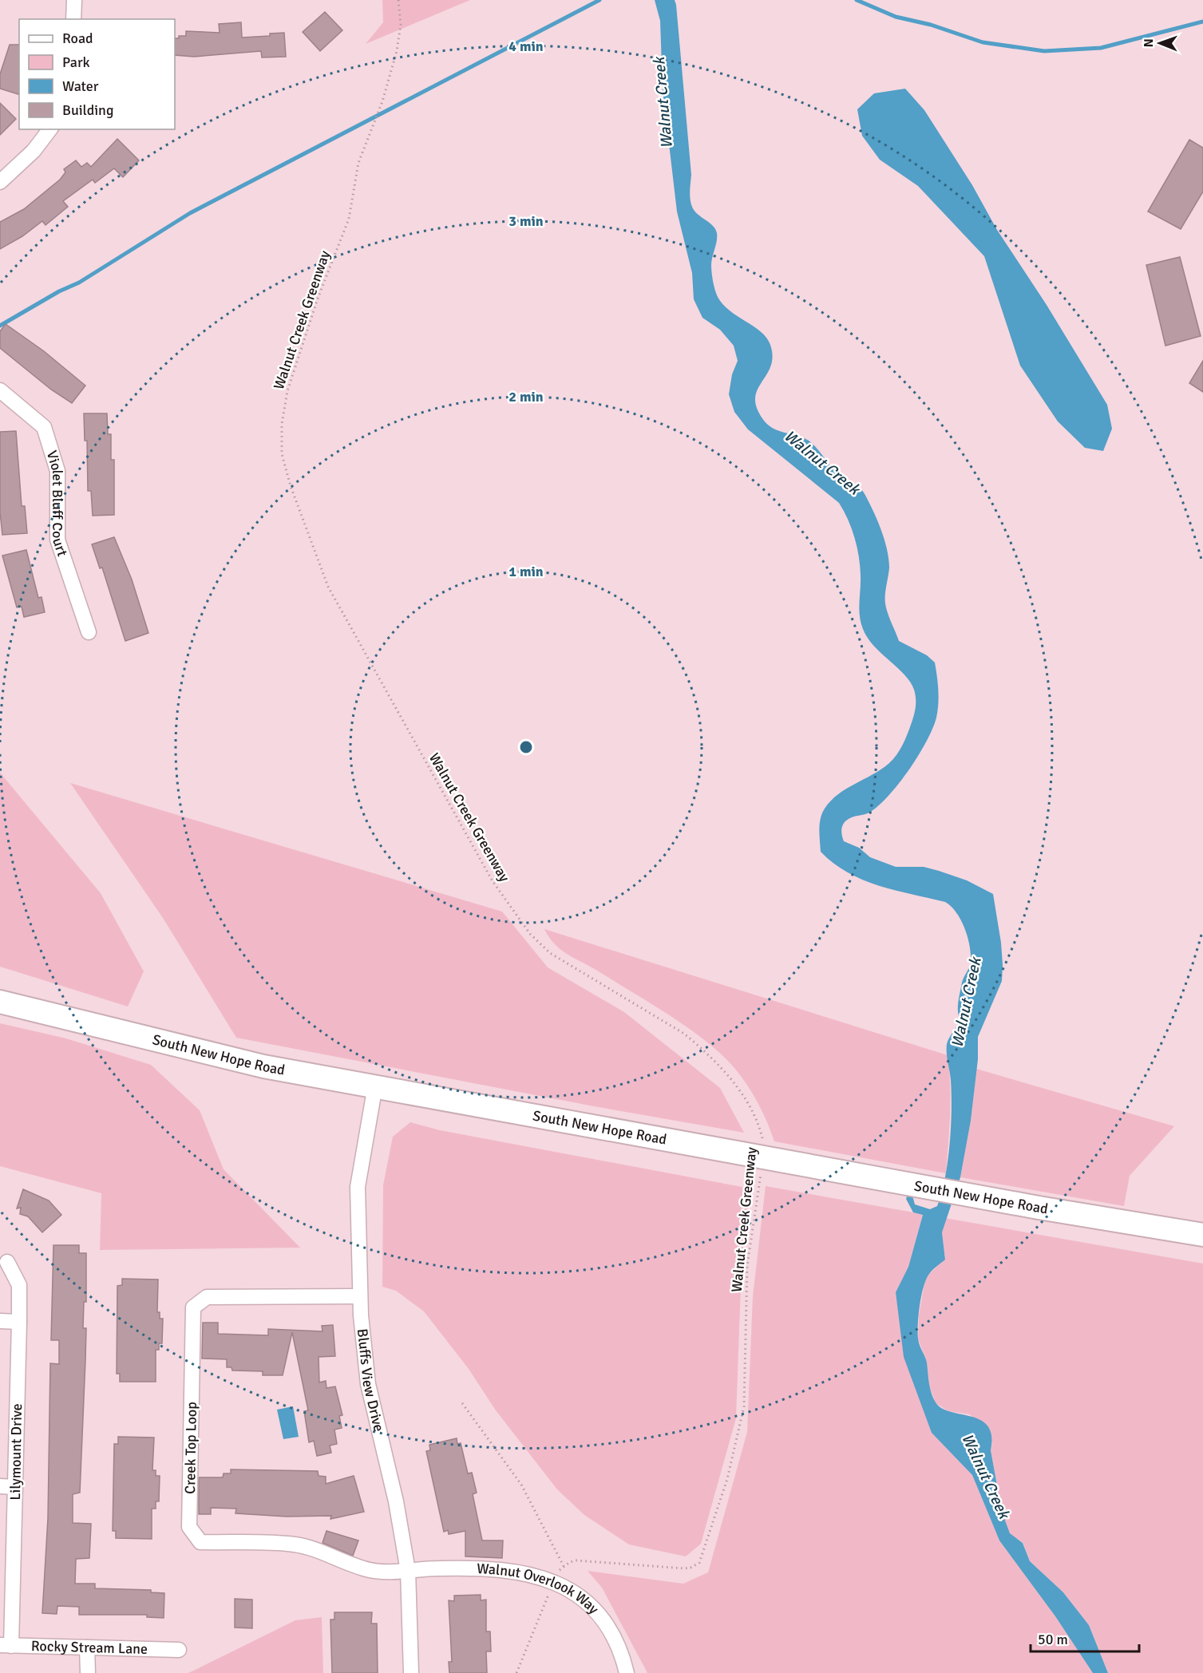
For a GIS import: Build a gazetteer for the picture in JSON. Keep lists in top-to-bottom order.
{
  "streets": {
    "main road": ["South New Hope Road"],
    "street": [
      "Violet Bluff Court",
      "Bluffs View Drive",
      "Creek Top Loop",
      "Lilymount Drive",
      "Walnut Overlook Way",
      "Rocky Stream Lane"
    ],
    "path": ["Walnut Creek Greenway"]
  },
  "crossings": [
    ["South New Hope Road", "Bluffs View Drive"],
    ["Bluffs View Drive", "Creek Top Loop"],
    ["Bluffs View Drive", "Walnut Overlook Way"],
    ["Creek Top Loop", "Walnut Overlook Way"],
    ["Lilymount Drive", "Rocky Stream Lane"]
  ],
  "water": ["Walnut Creek"],
  "legend": [
    "Road",
    "Park",
    "Water",
    "Building"
  ],
  "scale_bar": "50 m",
  "north": "left",
  "rings": [
    "4 min",
    "3 min",
    "2 min",
    "1 min"
  ]
}
